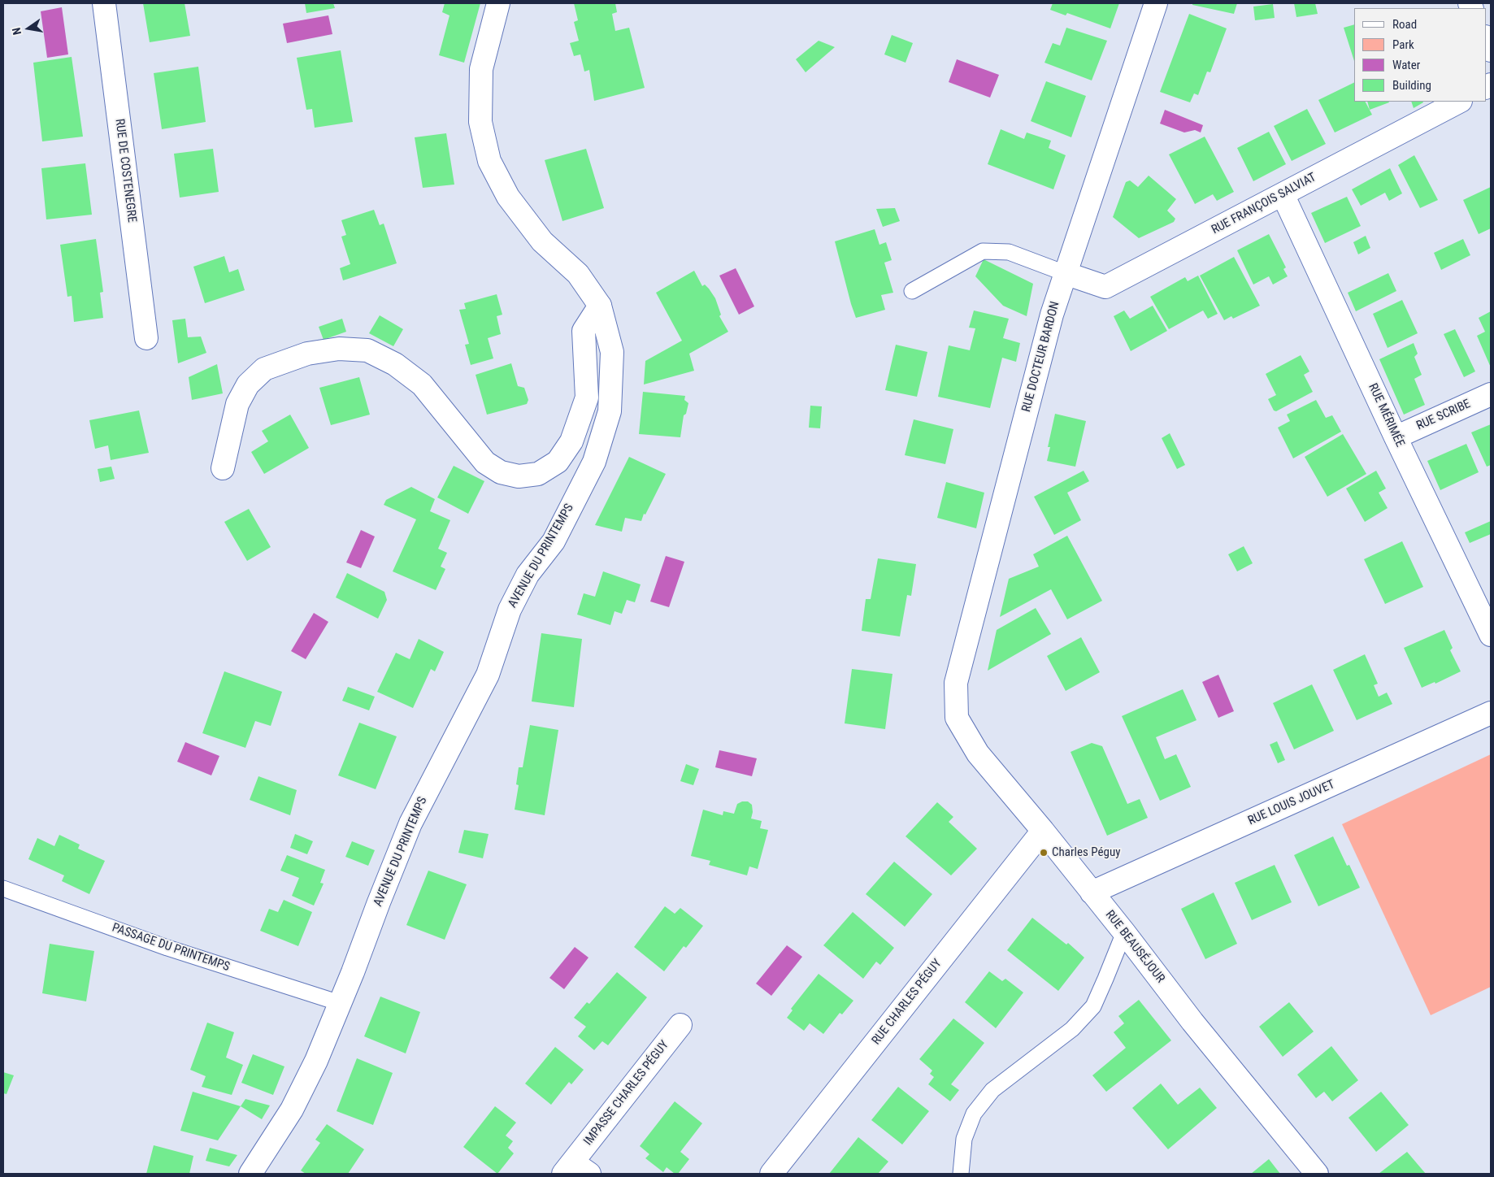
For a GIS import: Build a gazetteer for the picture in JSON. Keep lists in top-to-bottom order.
{
  "streets": {
    "street": [
      "RUE DE COSTENEGRE",
      "RUE FRANÇOIS SALVIAT",
      "RUE DOCTEUR BARDON",
      "RUE MÉRIMÉE",
      "RUE SCRIBE",
      "AVENUE DU PRINTEMPS",
      "RUE LOUIS JOUVET",
      "RUE BEAUSÉJOUR",
      "RUE CHARLES PÉGUY",
      "IMPASSE CHARLES PÉGUY"
    ],
    "lane": ["PASSAGE DU PRINTEMPS"]
  },
  "crossings": [
    ["RUE FRANÇOIS SALVIAT", "RUE DOCTEUR BARDON"],
    ["RUE FRANÇOIS SALVIAT", "RUE MÉRIMÉE"],
    ["RUE DOCTEUR BARDON", "RUE BEAUSÉJOUR"],
    ["RUE MÉRIMÉE", "RUE SCRIBE"],
    ["AVENUE DU PRINTEMPS", "PASSAGE DU PRINTEMPS"],
    ["RUE LOUIS JOUVET", "RUE BEAUSÉJOUR"],
    ["RUE BEAUSÉJOUR", "RUE CHARLES PÉGUY"]
  ],
  "places": ["Charles Péguy"],
  "legend": [
    "Road",
    "Park",
    "Water",
    "Building"
  ],
  "north": "left"
}
